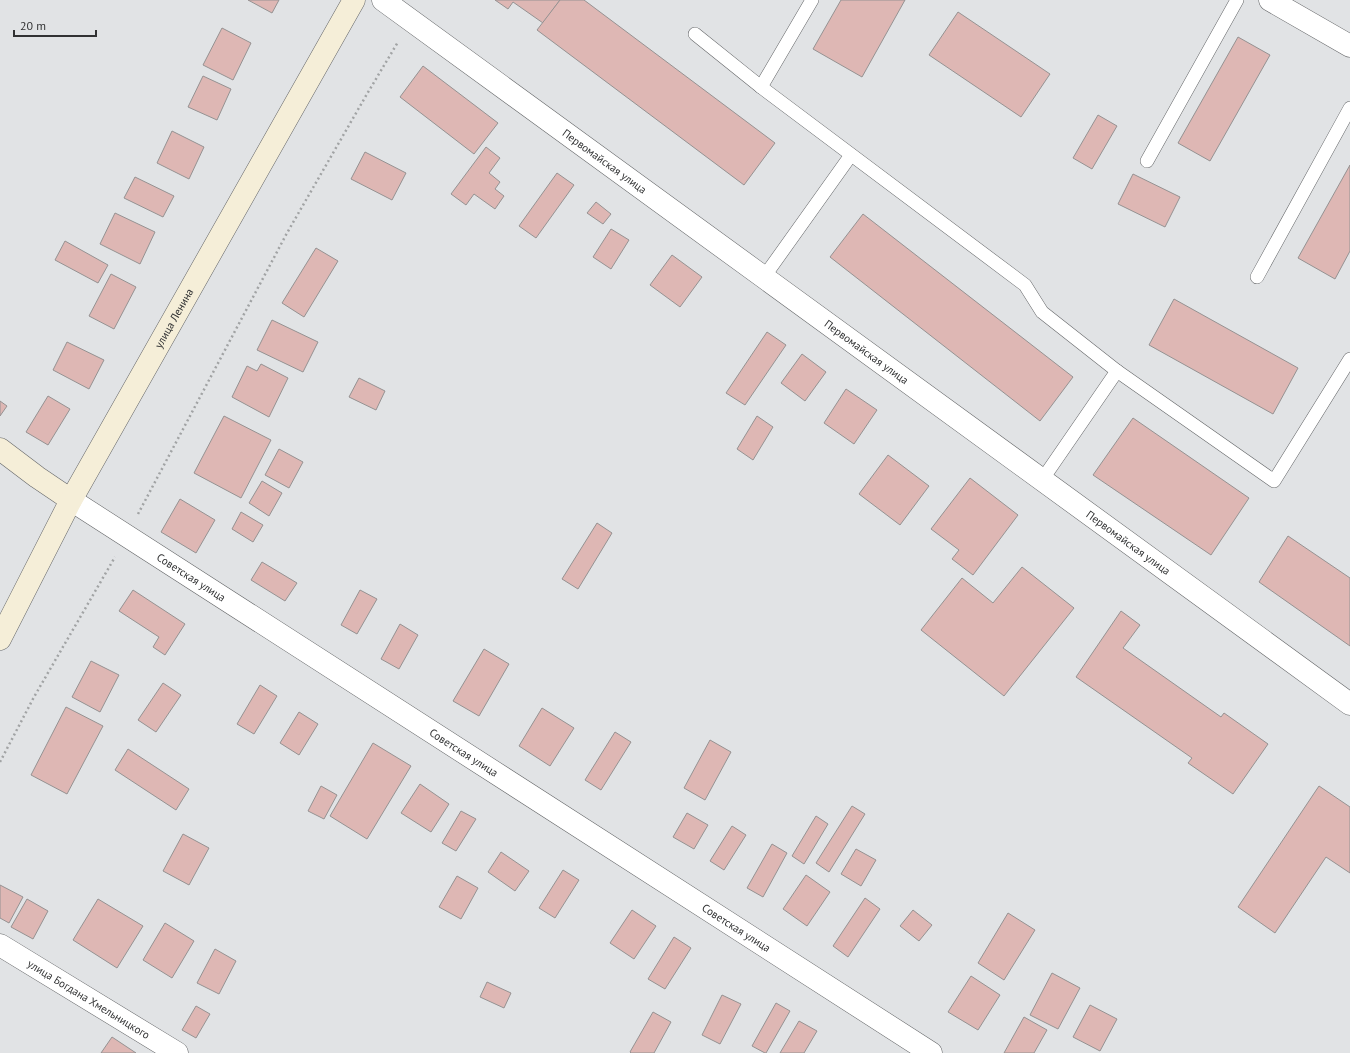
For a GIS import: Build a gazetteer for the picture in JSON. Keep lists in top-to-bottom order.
{
  "streets": {
    "street": [
      "Первомайская улица",
      "улица Ленина",
      "Советская улица",
      "улица Богдана Хмельницкого"
    ]
  },
  "crossings": [
    ["улица Ленина", "Советская улица"]
  ],
  "scale_bar": "20 m"
}
